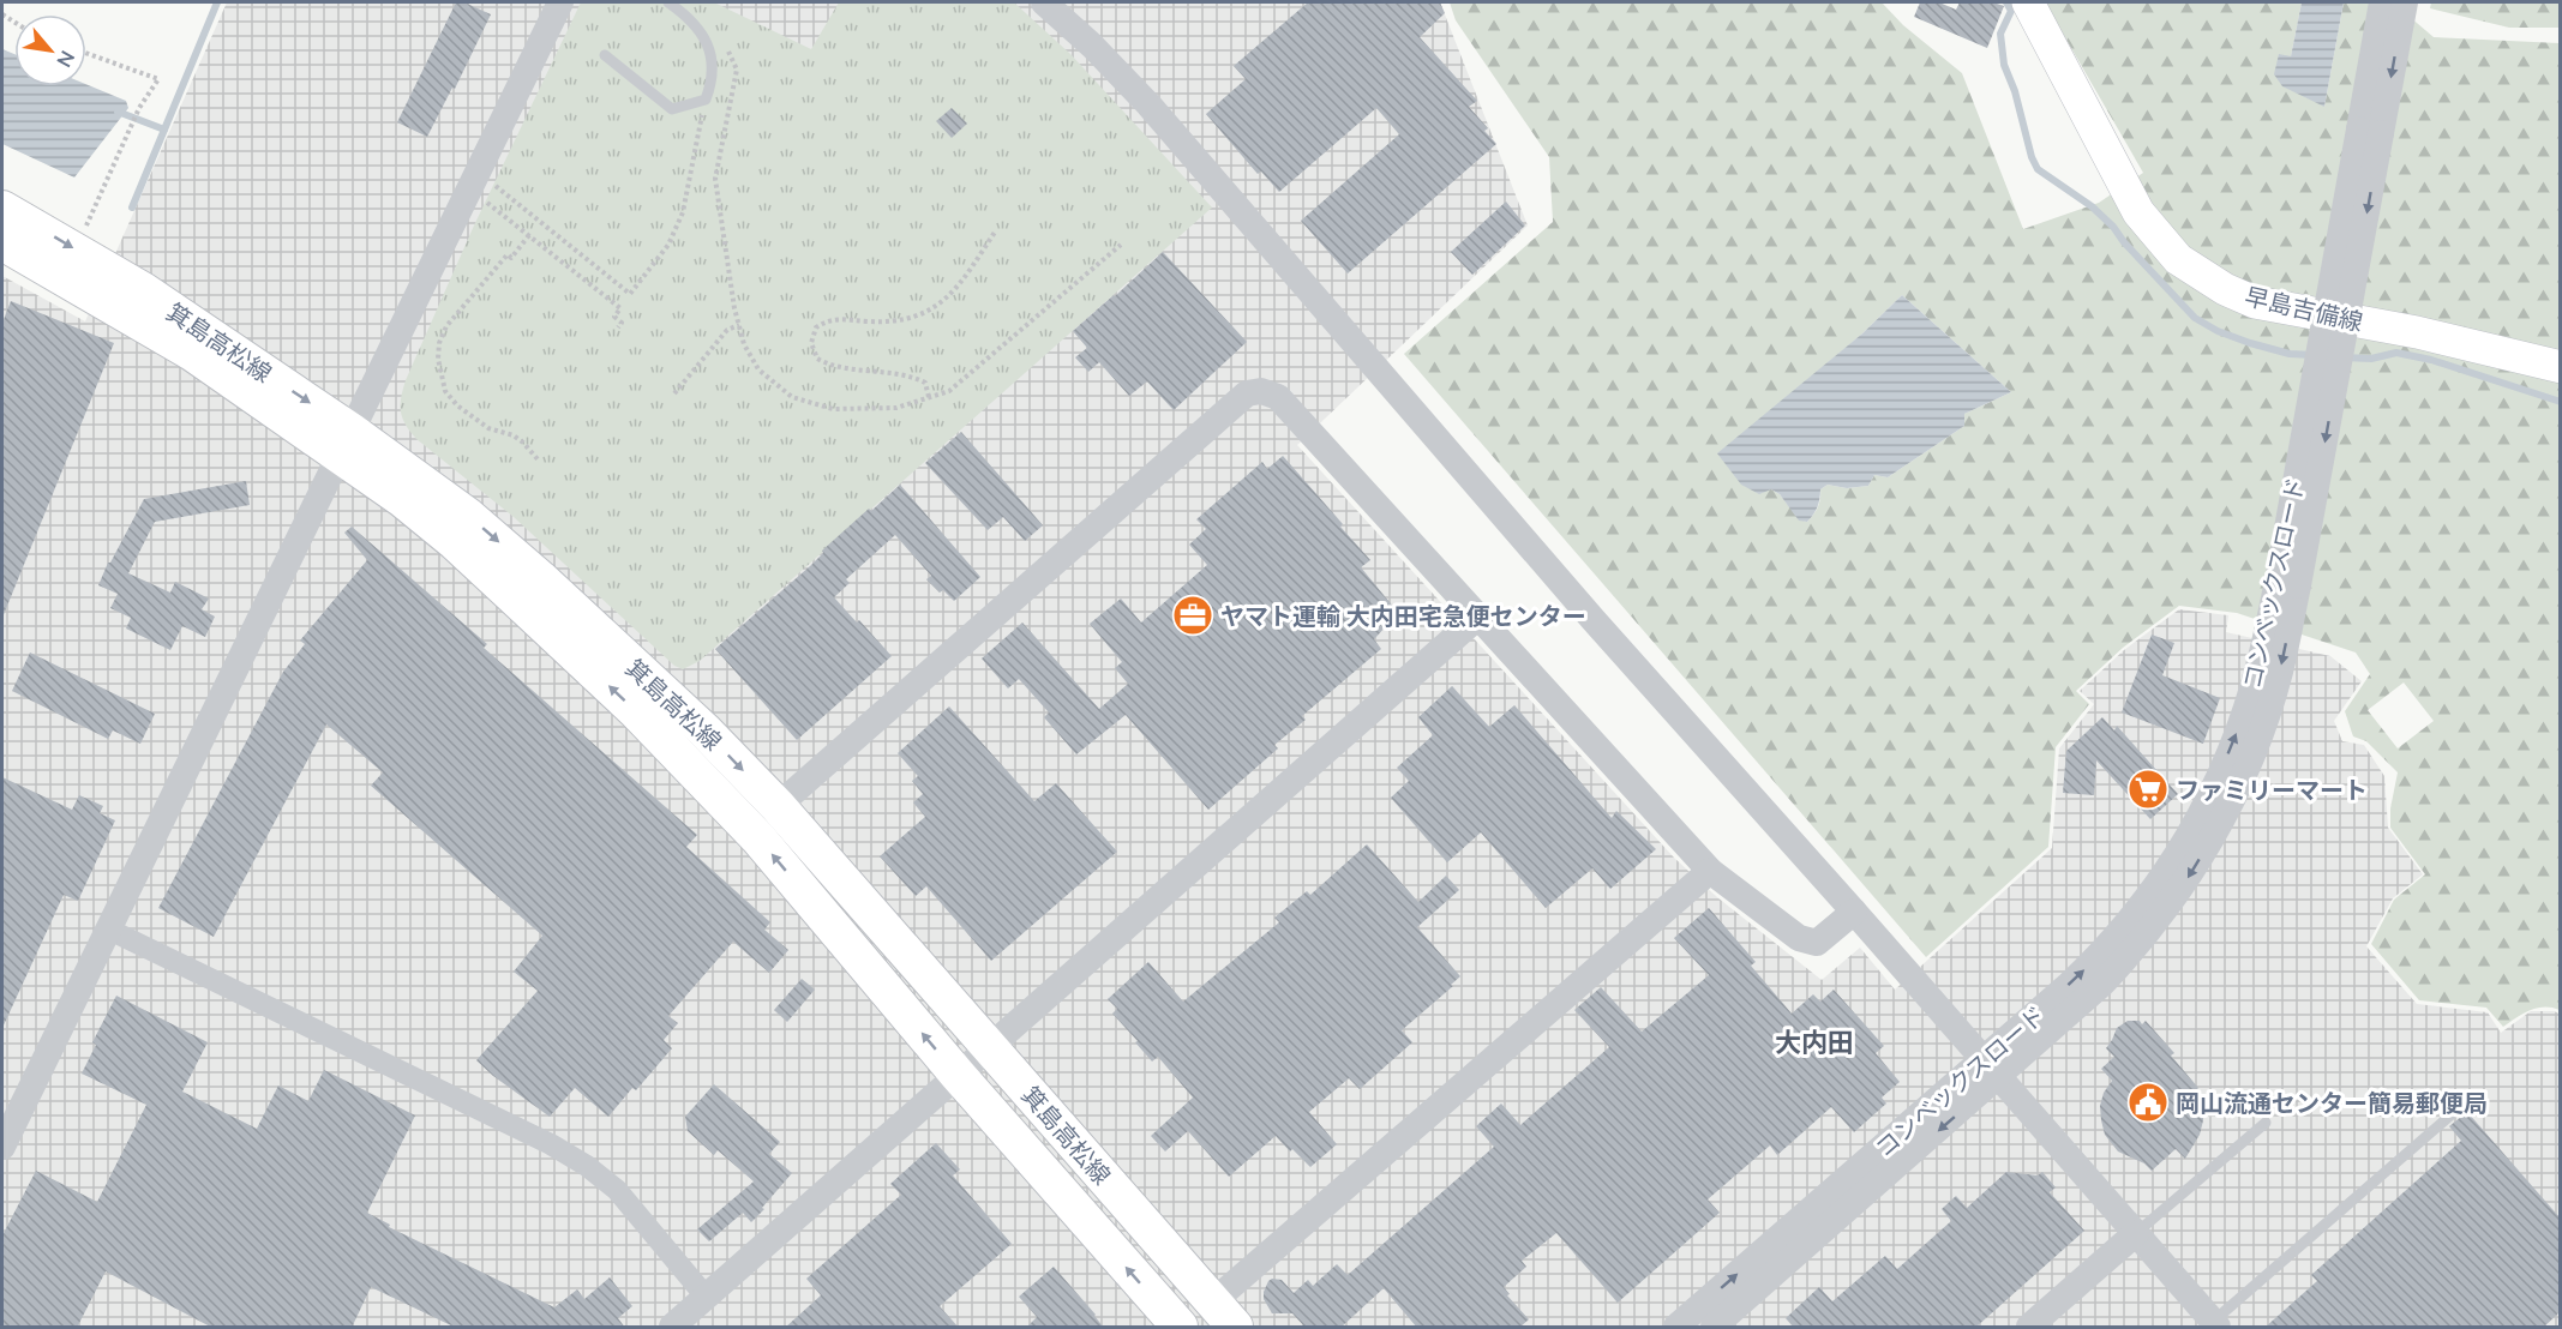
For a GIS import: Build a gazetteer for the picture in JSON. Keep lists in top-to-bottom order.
{
  "streets": {
    "main road": ["早島吉備線", "箕島高松線"],
    "street": ["コンベックスロード"]
  },
  "districts": ["大内田"],
  "places": {
    "office": ["ヤマト運輸 大内田宅急便センター"],
    "supermarket": ["ファミリーマート"],
    "public building": ["岡山流通センター簡易郵便局"]
  },
  "north": "bottom right"
}
